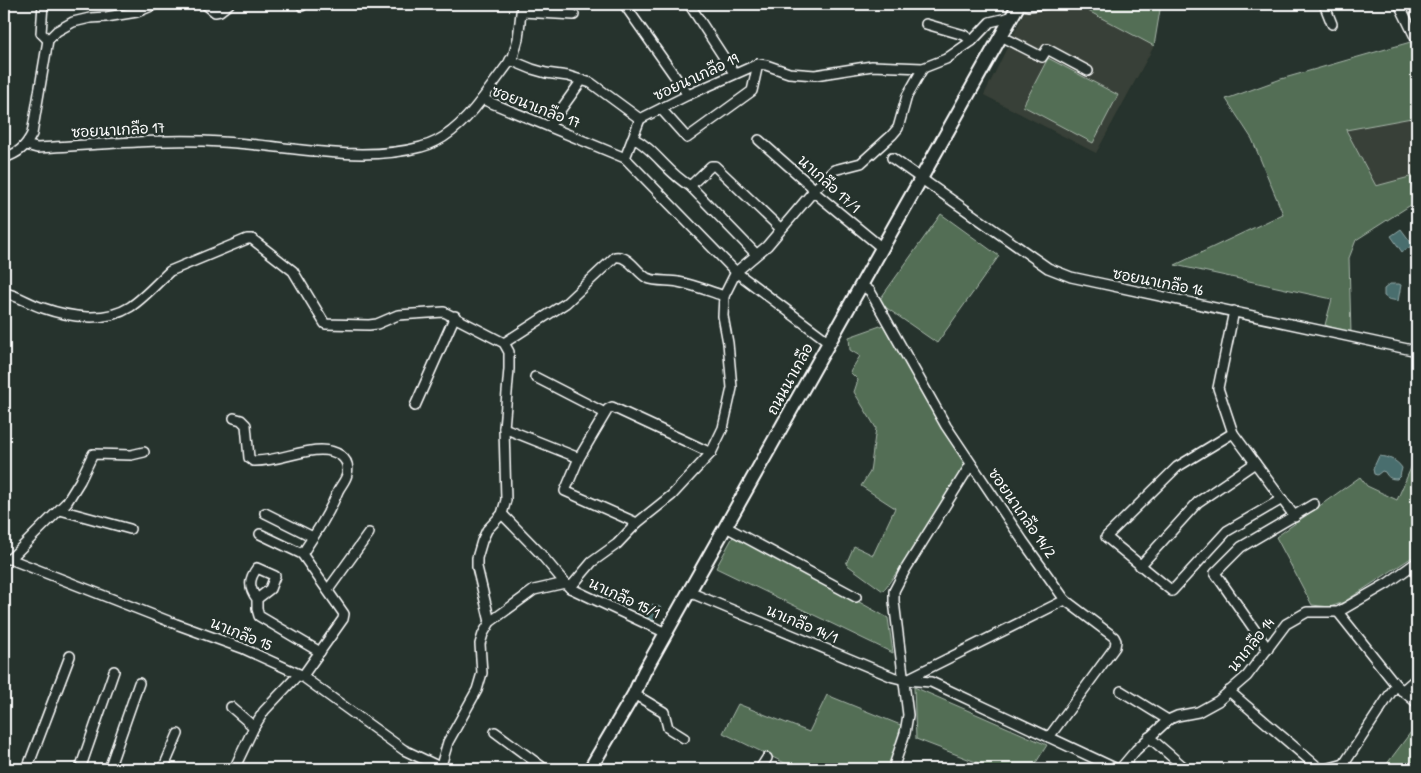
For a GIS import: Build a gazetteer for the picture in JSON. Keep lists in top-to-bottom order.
{
  "streets": {
    "street": [
      "ซอยนาเกลือ 19",
      "ซอยนาเกลือ 17",
      "นาเกลือ 17/1",
      "ซอยนาเกลือ 16",
      "ถนนนาเกลือ",
      "ซอยนาเกลือ 14/2",
      "นาเกลือ 15/1",
      "นาเกลือ 14/1",
      "นาเกลือ 15",
      "นาเกลือ 14"
    ]
  },
  "crossings": [
    ["ซอยนาเกลือ 19", "ถนนนาเกลือ"],
    ["ซอยนาเกลือ 17", "ถนนนาเกลือ"],
    ["นาเกลือ 17/1", "ถนนนาเกลือ"],
    ["ซอยนาเกลือ 16", "ถนนนาเกลือ"],
    ["ถนนนาเกลือ", "ซอยนาเกลือ 14/2"],
    ["ถนนนาเกลือ", "นาเกลือ 15/1"],
    ["ถนนนาเกลือ", "นาเกลือ 14/1"],
    ["ซอยนาเกลือ 14/2", "นาเกลือ 14/1"],
    ["นาเกลือ 14/1", "นาเกลือ 14"]
  ]
}
